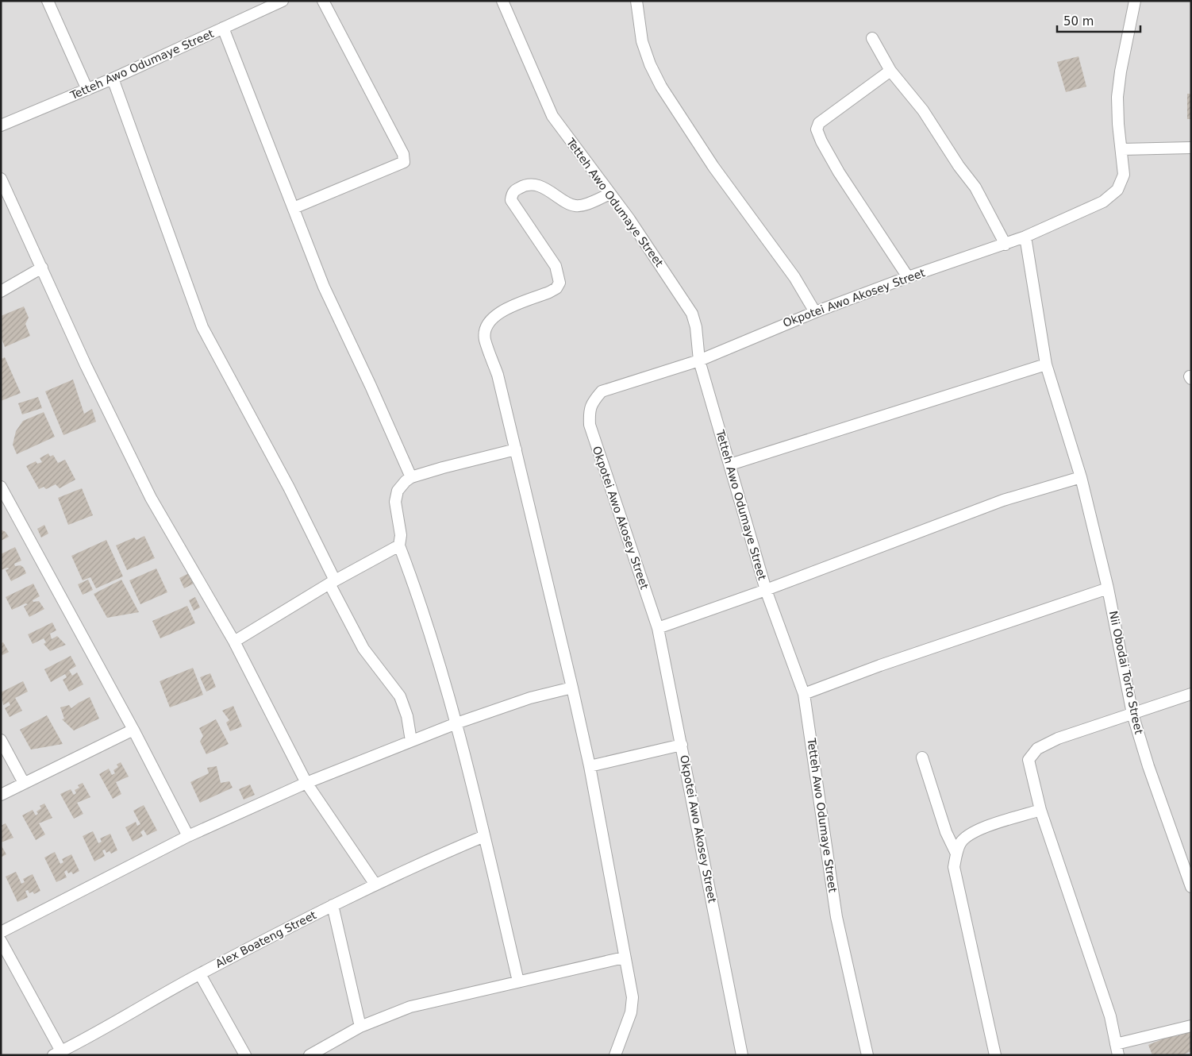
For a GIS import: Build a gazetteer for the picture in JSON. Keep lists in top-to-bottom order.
{
  "streets": {
    "street": [
      "Tetteh Awo Odumaye Street",
      "Okpotei Awo Akosey Street",
      "Nii Obodai Torto Street",
      "Alex Boateng Street"
    ]
  },
  "crossings": [
    ["Tetteh Awo Odumaye Street", "Okpotei Awo Akosey Street"],
    ["Okpotei Awo Akosey Street", "Nii Obodai Torto Street"]
  ],
  "scale_bar": "50 m"
}
